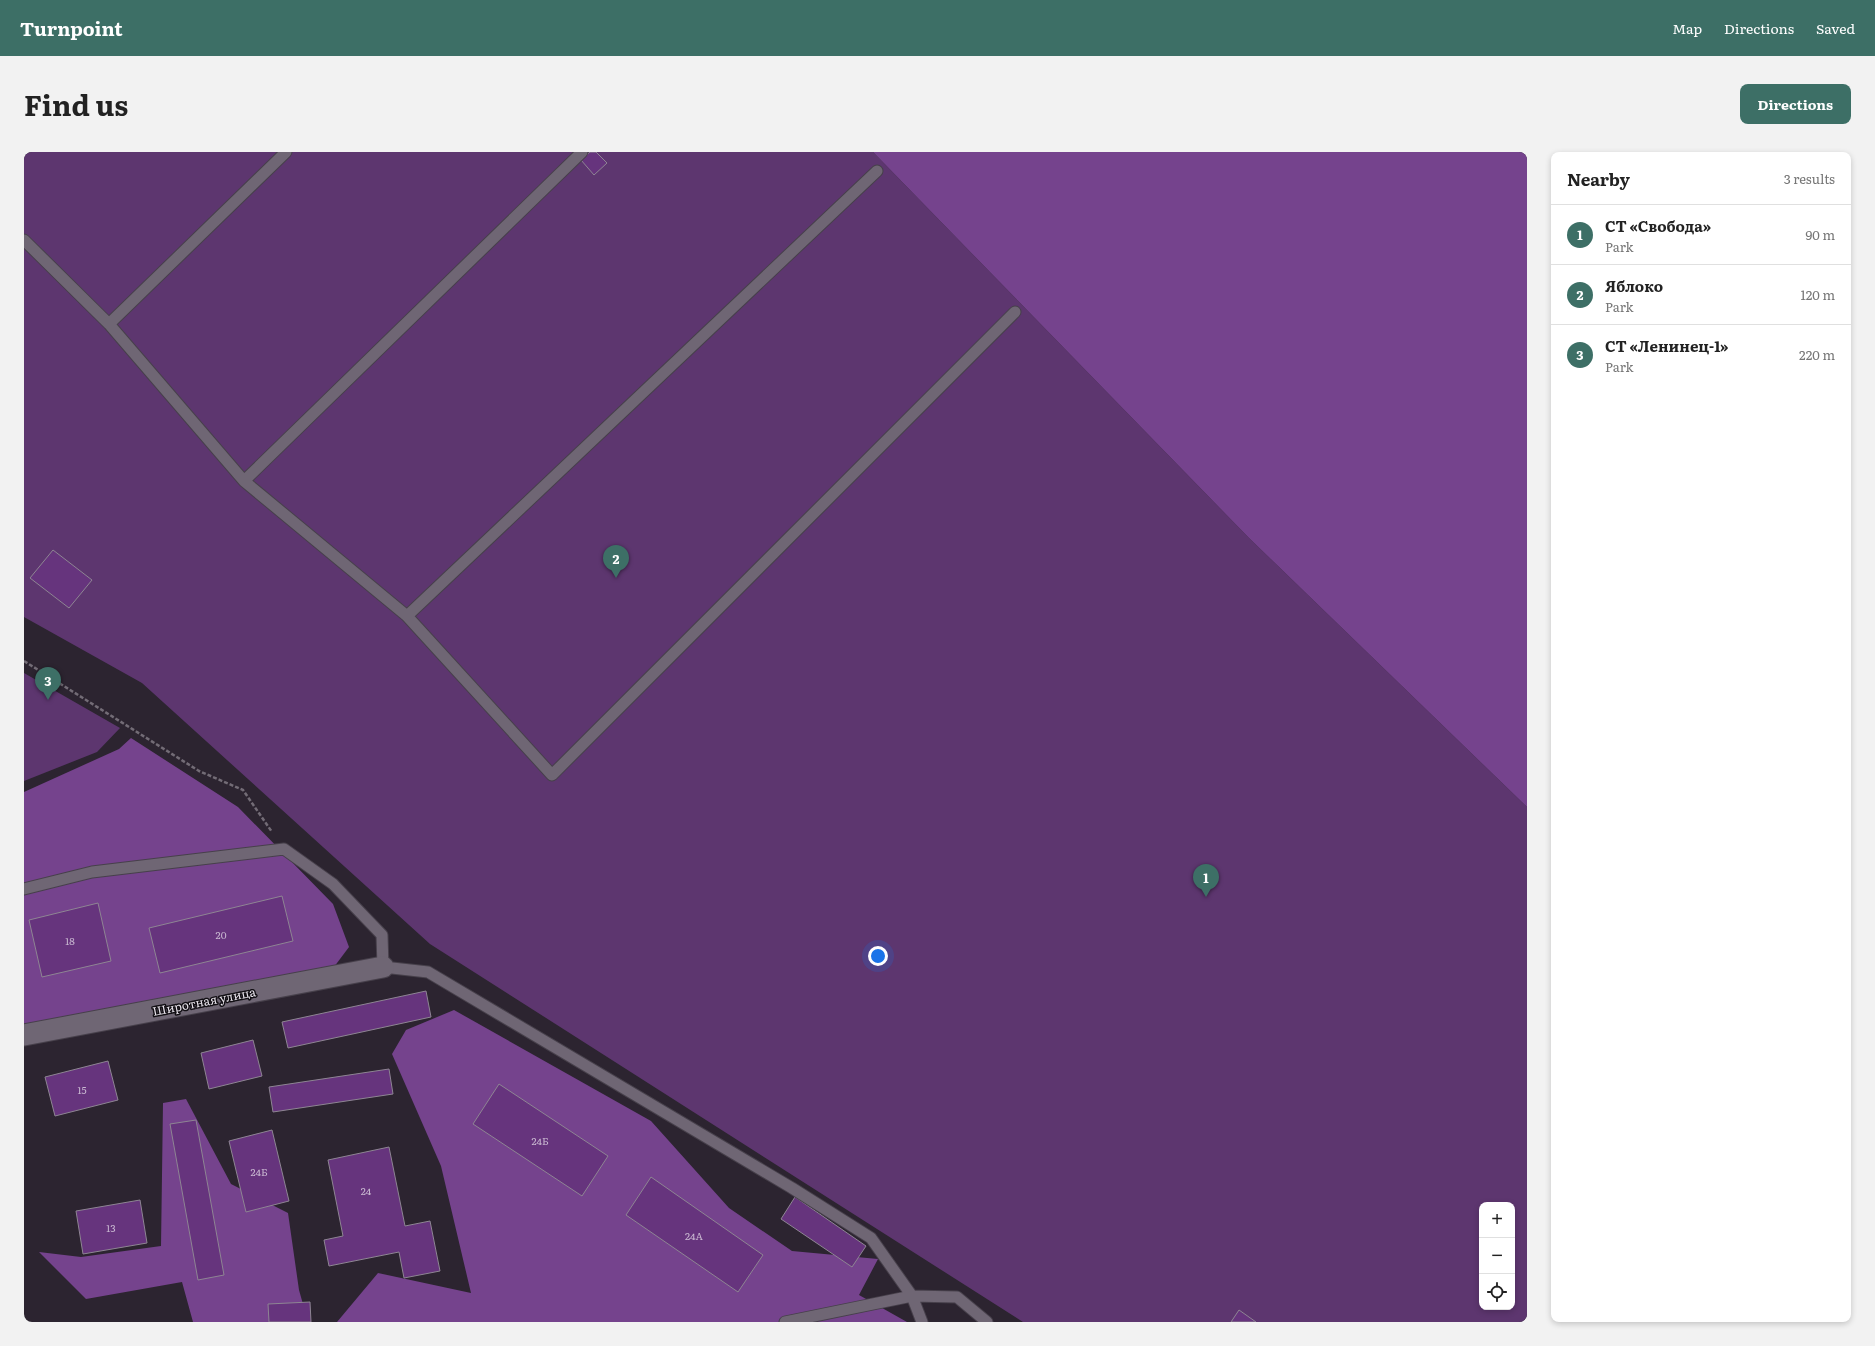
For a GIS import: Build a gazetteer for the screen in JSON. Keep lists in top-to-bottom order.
{
  "streets": {
    "street": ["Широтная улица"]
  },
  "house_numbers": [
    "20",
    "18",
    "15",
    "24Б",
    "24Б",
    "24",
    "13",
    "24А"
  ],
  "page": {
    "header": "Turnpoint",
    "nav": ["Map", "Directions", "Saved"],
    "title": "Find us",
    "buttons": "Directions",
    "heading": ["Nearby", "3 results"],
    "list": [
      {
        "mark": "1",
        "name": "СТ «Свобода»",
        "note": "Park",
        "value": "90 m"
      },
      {
        "mark": "2",
        "name": "Яблоко",
        "note": "Park",
        "value": "120 m"
      },
      {
        "mark": "3",
        "name": "СТ «Ленинец-1»",
        "note": "Park",
        "value": "220 m"
      }
    ],
    "pins": ["2", "3", "1"],
    "map_buttons": ["+", "−"]
  }
}
